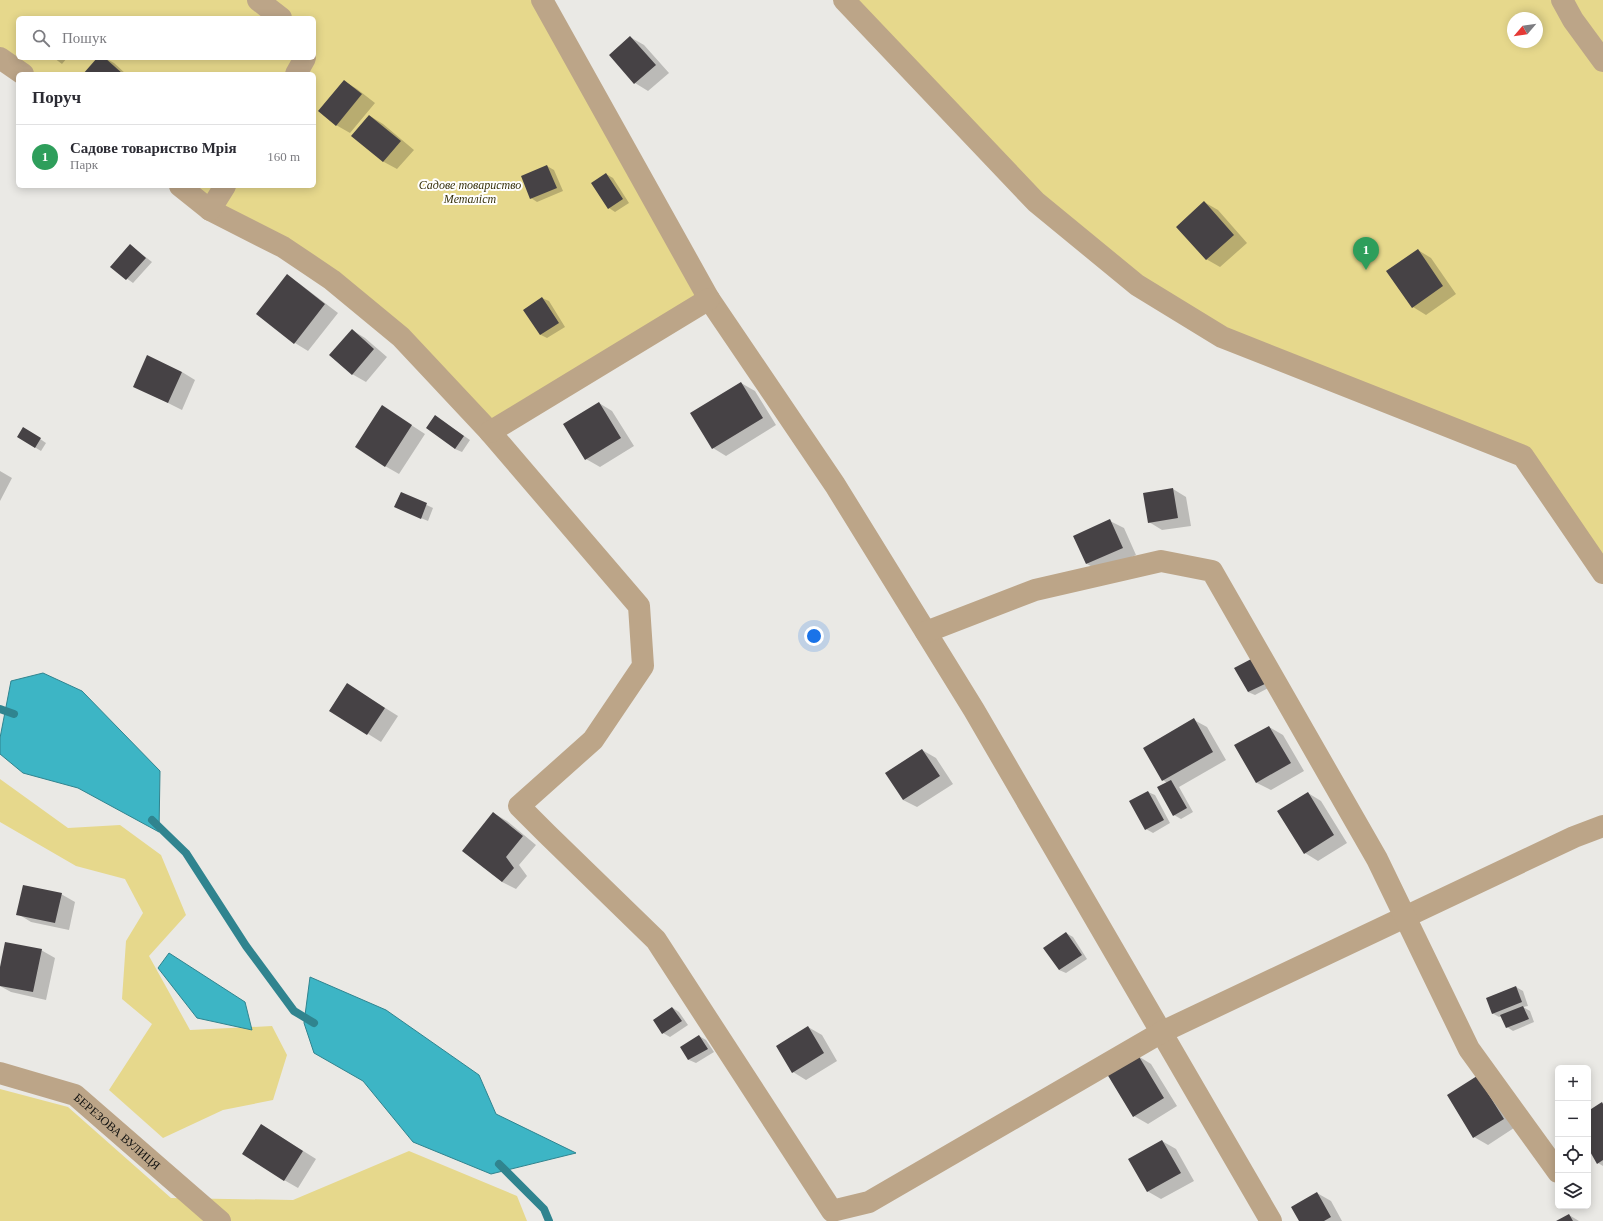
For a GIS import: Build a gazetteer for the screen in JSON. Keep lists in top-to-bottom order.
{
  "streets": {
    "street": ["БЕРЕЗОВА ВУЛИЦЯ"]
  },
  "parks": ["Садове товариство Металіст"],
  "north": "bottom left",
  "page": {
    "search": "Пошук",
    "heading": "Поруч",
    "list": [
      {
        "mark": "1",
        "name": "Садове товариство Мрія",
        "note": "Парк",
        "value": "160 m"
      }
    ],
    "pins": "1",
    "map_buttons": ["+", "−"]
  }
}
